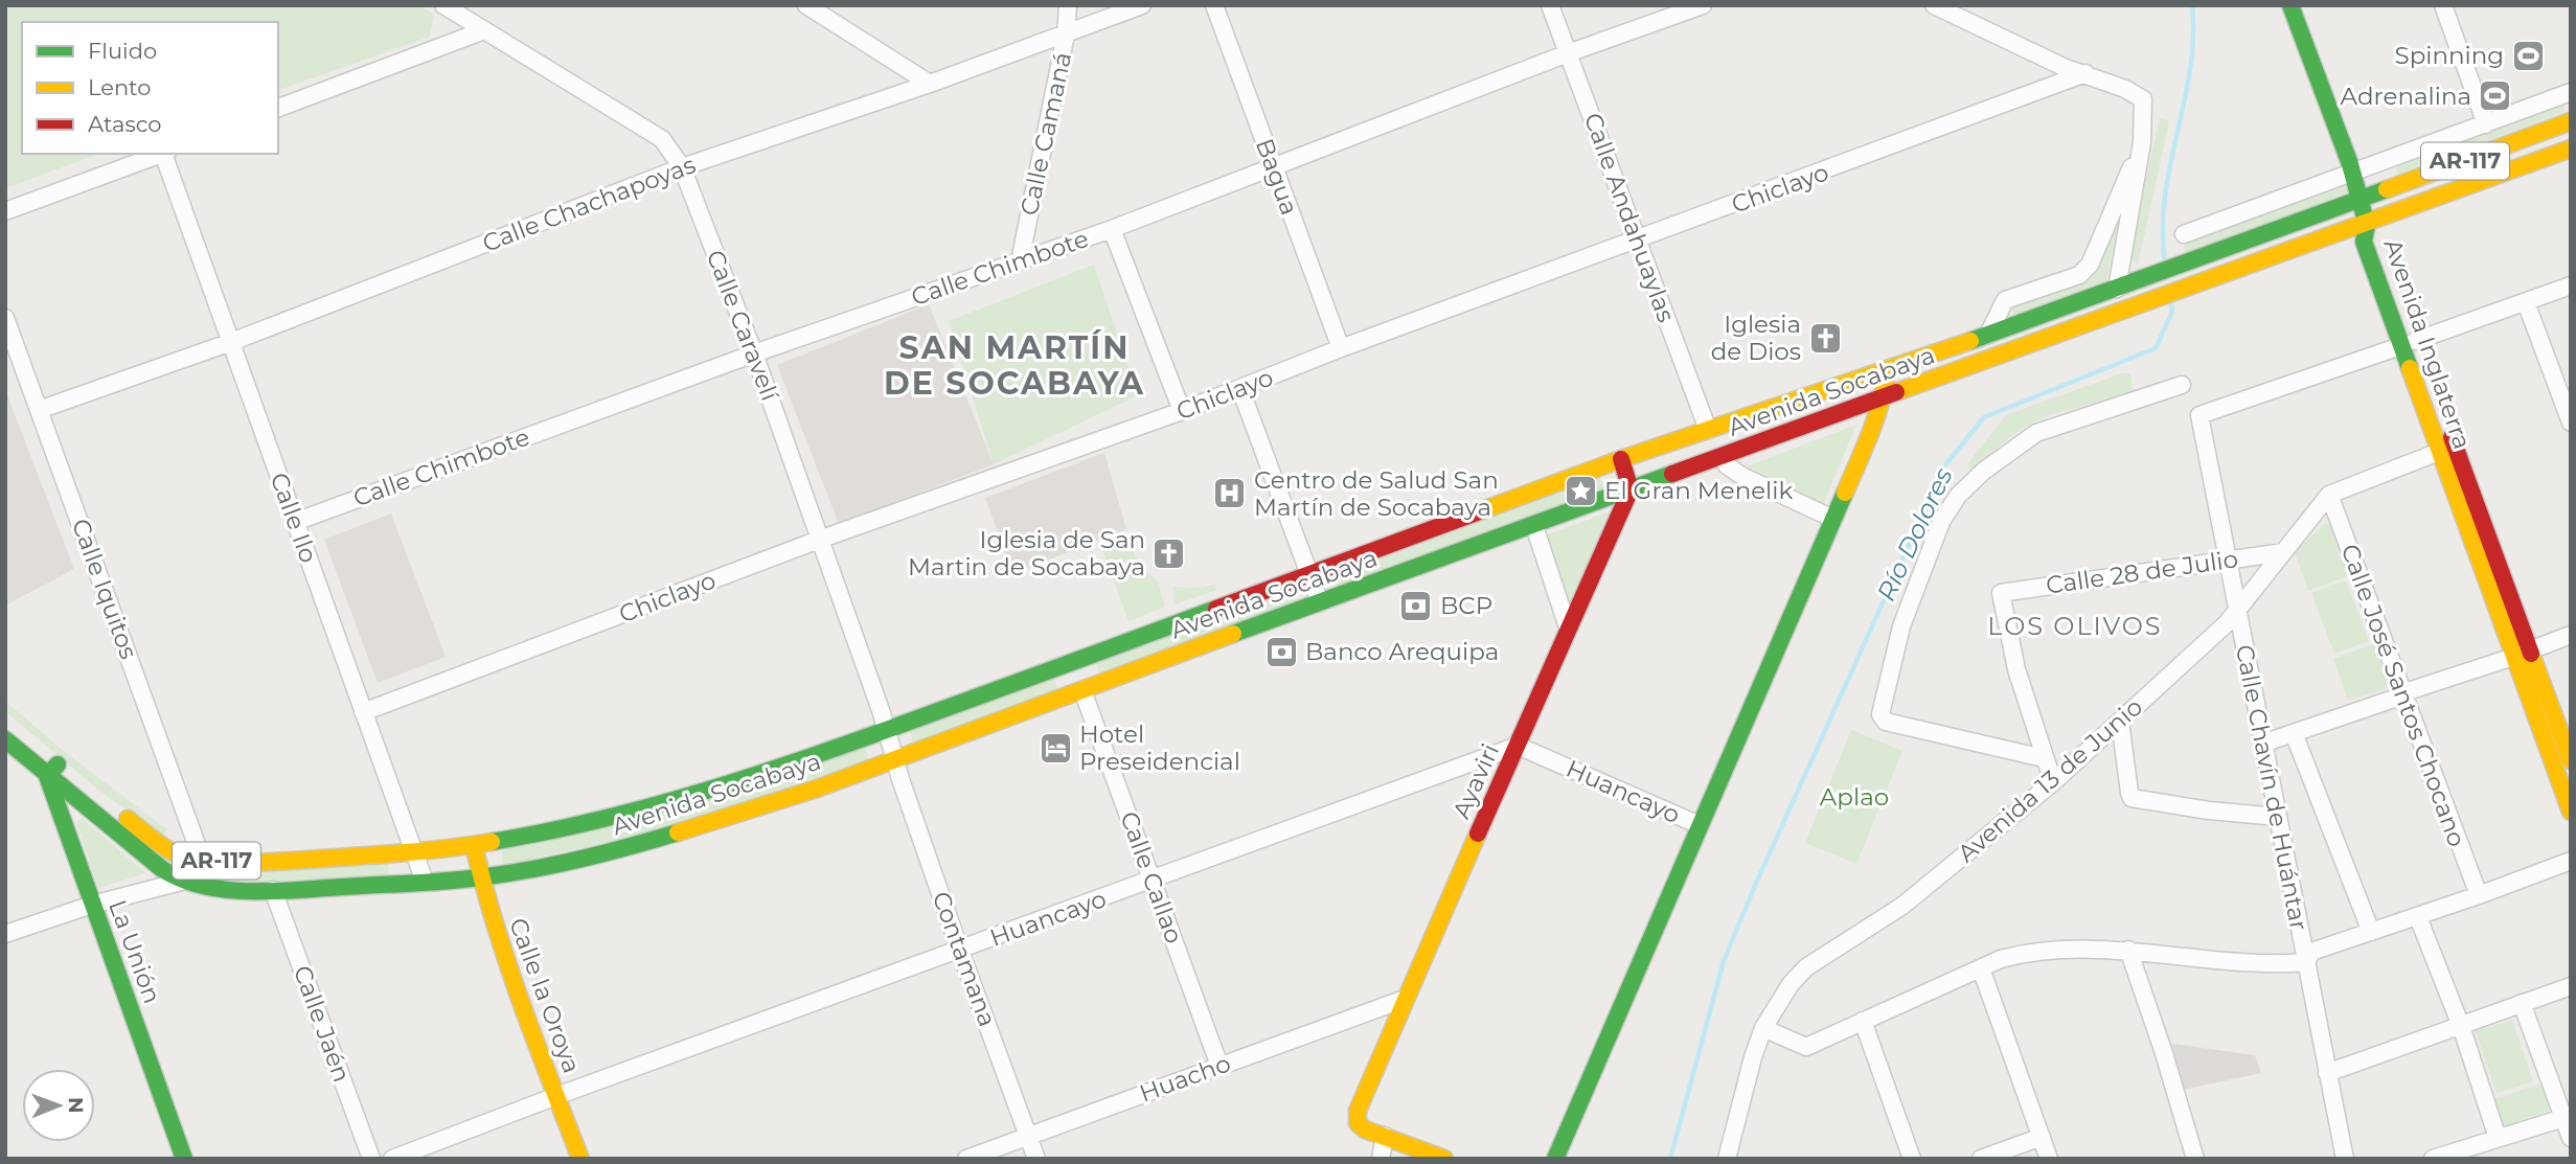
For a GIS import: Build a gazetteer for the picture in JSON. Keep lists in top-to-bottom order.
{
  "streets": {
    "main road": [
      "AR-117",
      "Avenida Inglaterra",
      "Avenida Socabaya",
      "Ayaviri",
      "La Unión",
      "Calle la Oroya"
    ],
    "street": [
      "Calle Camaná",
      "Bagua",
      "Chiclayo",
      "Calle Chachapoyas",
      "Calle Andahuaylas",
      "Calle Chimbote",
      "Calle Caravelí",
      "Calle Ilo",
      "Calle 28 de Julio",
      "Calle Iquitos",
      "Calle José Santos Chocano",
      "Avenida 13 de Junio",
      "Calle Chavín de Huántar",
      "Huancayo",
      "Calle Callao",
      "Contamana",
      "Calle Jaén",
      "Huacho"
    ]
  },
  "crossings": [
    ["Calle Camaná", "Calle Chachapoyas"],
    ["Calle Camaná", "Calle Chimbote"],
    ["Bagua", "Chiclayo"],
    ["Bagua", "Calle Chimbote"],
    ["Chiclayo", "Calle Andahuaylas"],
    ["Chiclayo", "Calle Caravelí"],
    ["Chiclayo", "Calle Ilo"],
    ["Calle Chachapoyas", "Calle Caravelí"],
    ["Calle Chachapoyas", "Calle Ilo"],
    ["Calle Chachapoyas", "Calle Iquitos"],
    ["Calle Andahuaylas", "Calle Chimbote"],
    ["Calle Andahuaylas", "Avenida Socabaya"],
    ["Calle Chimbote", "Calle Caravelí"],
    ["Calle Chimbote", "Calle Ilo"],
    ["Calle Caravelí", "Avenida Socabaya"],
    ["Calle Caravelí", "Contamana"],
    ["Avenida Inglaterra", "Avenida Socabaya"],
    ["Avenida Inglaterra", "Calle Chavín de Huántar"],
    ["Avenida Socabaya", "Calle Ilo"],
    ["Avenida Socabaya", "Calle Iquitos"],
    ["Avenida Socabaya", "Ayaviri"],
    ["Avenida Socabaya", "Calle Callao"],
    ["Avenida Socabaya", "La Unión"],
    ["Avenida Socabaya", "Contamana"],
    ["Avenida Socabaya", "Calle la Oroya"],
    ["Avenida Socabaya", "Calle Jaén"],
    ["Calle 28 de Julio", "Avenida 13 de Junio"],
    ["Calle 28 de Julio", "Calle Chavín de Huántar"],
    ["Calle José Santos Chocano", "Avenida 13 de Junio"],
    ["Avenida 13 de Junio", "Calle Chavín de Huántar"],
    ["Ayaviri", "Huancayo"],
    ["Ayaviri", "Huacho"],
    ["Huancayo", "Calle Callao"],
    ["Huancayo", "Contamana"],
    ["Huancayo", "Calle la Oroya"],
    ["Calle Callao", "Huacho"],
    ["Contamana", "Huacho"]
  ],
  "districts": ["SAN MARTÍN DE SOCABAYA", "LOS OLIVOS"],
  "water": ["Río Dolores"],
  "parks": ["Aplao"],
  "places": {
    "sports": ["Spinning", "Adrenalina"],
    "church": ["Iglesia de Dios", "Iglesia de San Martin de Socabaya"],
    "place": ["El Gran Menelik"],
    "hospital": ["Centro de Salud San Martín de Socabaya"],
    "bank": ["BCP", "Banco Arequipa"],
    "hotel": ["Hotel Preseidencial"]
  },
  "legend": ["Fluido", "Lento", "Atasco"],
  "north": "right"
}
